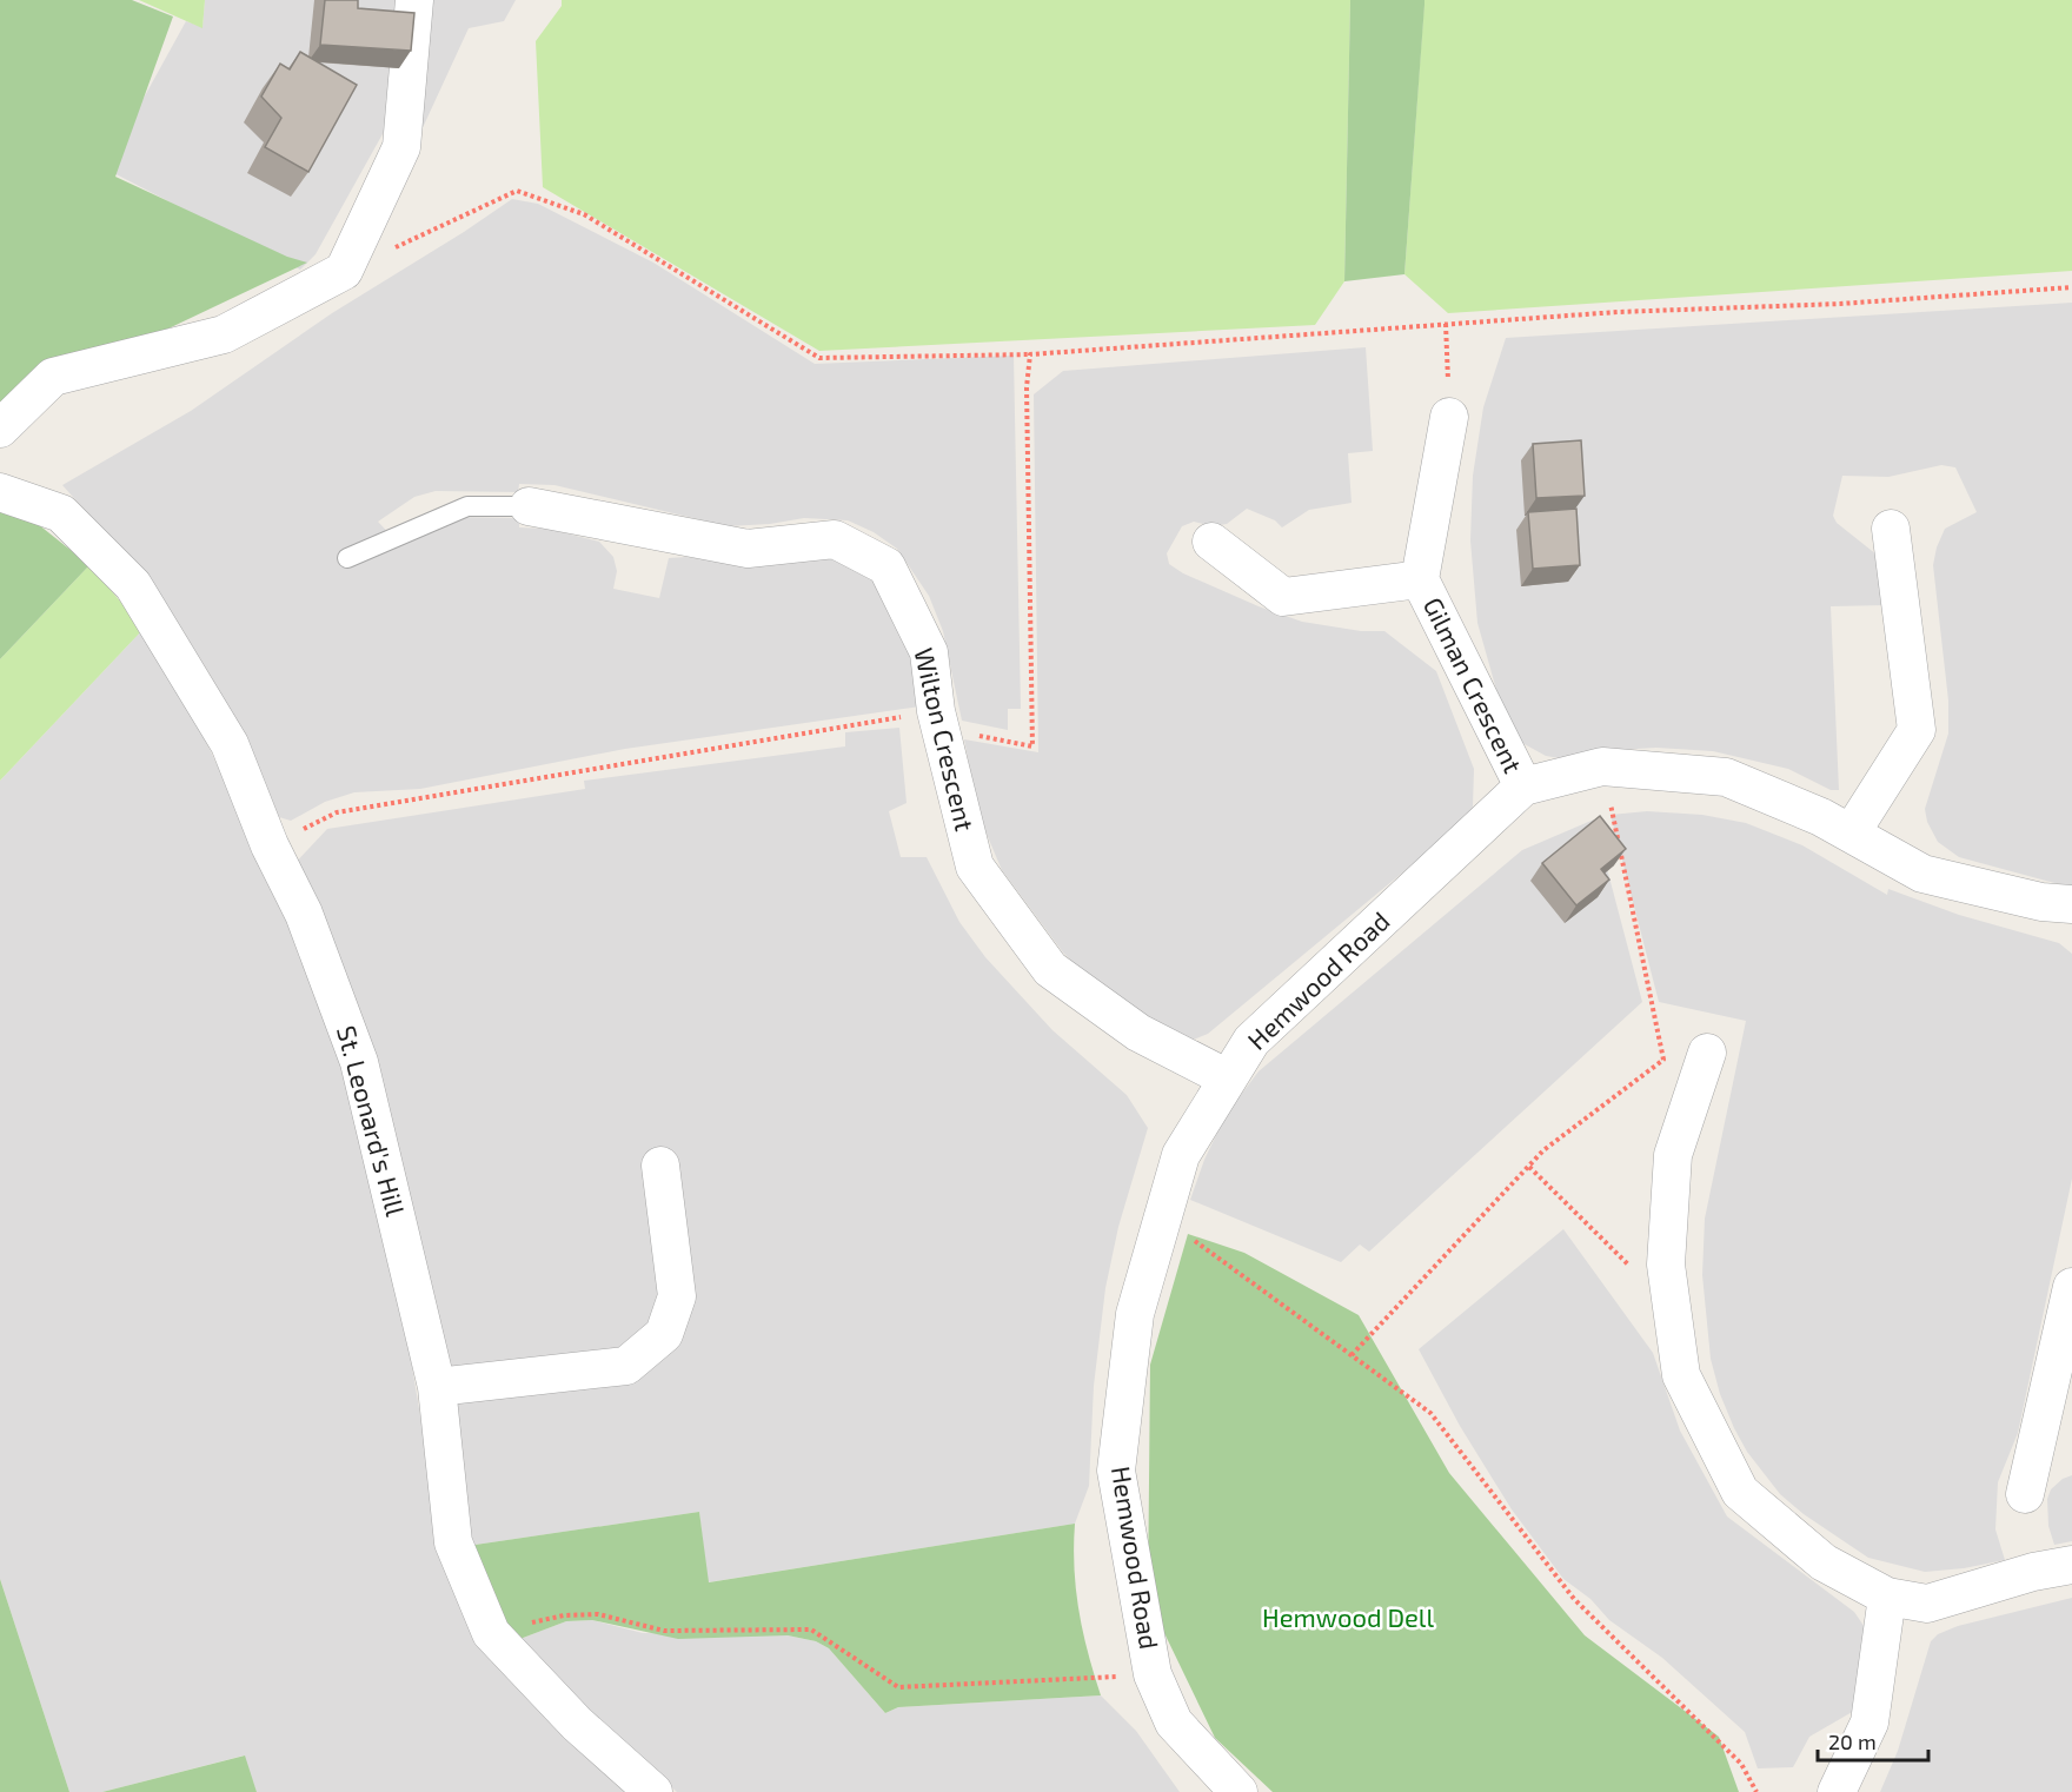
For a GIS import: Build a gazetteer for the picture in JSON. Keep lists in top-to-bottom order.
{
  "streets": {
    "street": [
      "Gilman Crescent",
      "Wilton Crescent",
      "Hemwood Road",
      "St. Leonard's Hill"
    ]
  },
  "crossings": [
    ["Gilman Crescent", "Hemwood Road"],
    ["Wilton Crescent", "Hemwood Road"]
  ],
  "parks": ["Hemwood Dell"],
  "scale_bar": "20 m"
}
